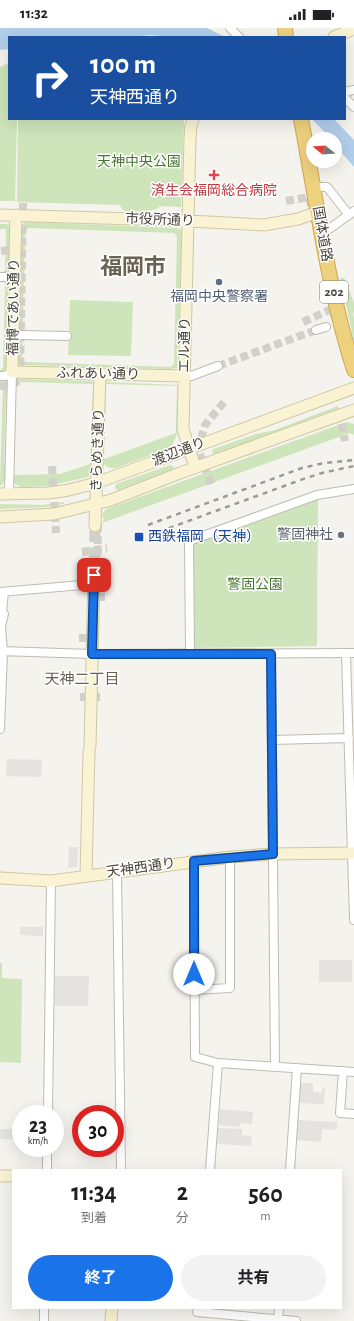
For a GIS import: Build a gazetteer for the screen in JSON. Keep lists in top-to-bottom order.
{
  "streets": {
    "highway": ["国体道路", "202"],
    "street": [
      "市役所通り",
      "福博であい通り",
      "エル通り",
      "ふれあい通り",
      "きらめき通り",
      "渡辺通り",
      "天神西通り"
    ]
  },
  "crossings": [
    ["市役所通り", "国体道路"],
    ["市役所通り", "福博であい通り"],
    ["市役所通り", "エル通り"],
    ["福博であい通り", "ふれあい通り"],
    ["福博であい通り", "渡辺通り"],
    ["エル通り", "ふれあい通り"],
    ["エル通り", "渡辺通り"],
    ["ふれあい通り", "きらめき通り"],
    ["きらめき通り", "渡辺通り"]
  ],
  "districts": ["福岡市", "天神二丁目"],
  "parks": ["天神中央公園", "警固公園"],
  "places": {
    "health": ["済生会福岡総合病院"],
    "other": ["福岡中央警察署", "警固神社"],
    "transit": ["西鉄福岡（天神）"]
  },
  "north": "left",
  "page": {
    "status": "11:32",
    "turn": ["100 m", "天神西通り"],
    "speed": "23 km/h",
    "limit": "30",
    "eta": [
      "11:34",
      "到着",
      "2",
      "分",
      "560",
      "m"
    ],
    "buttons": ["終了", "共有"]
  }
}
